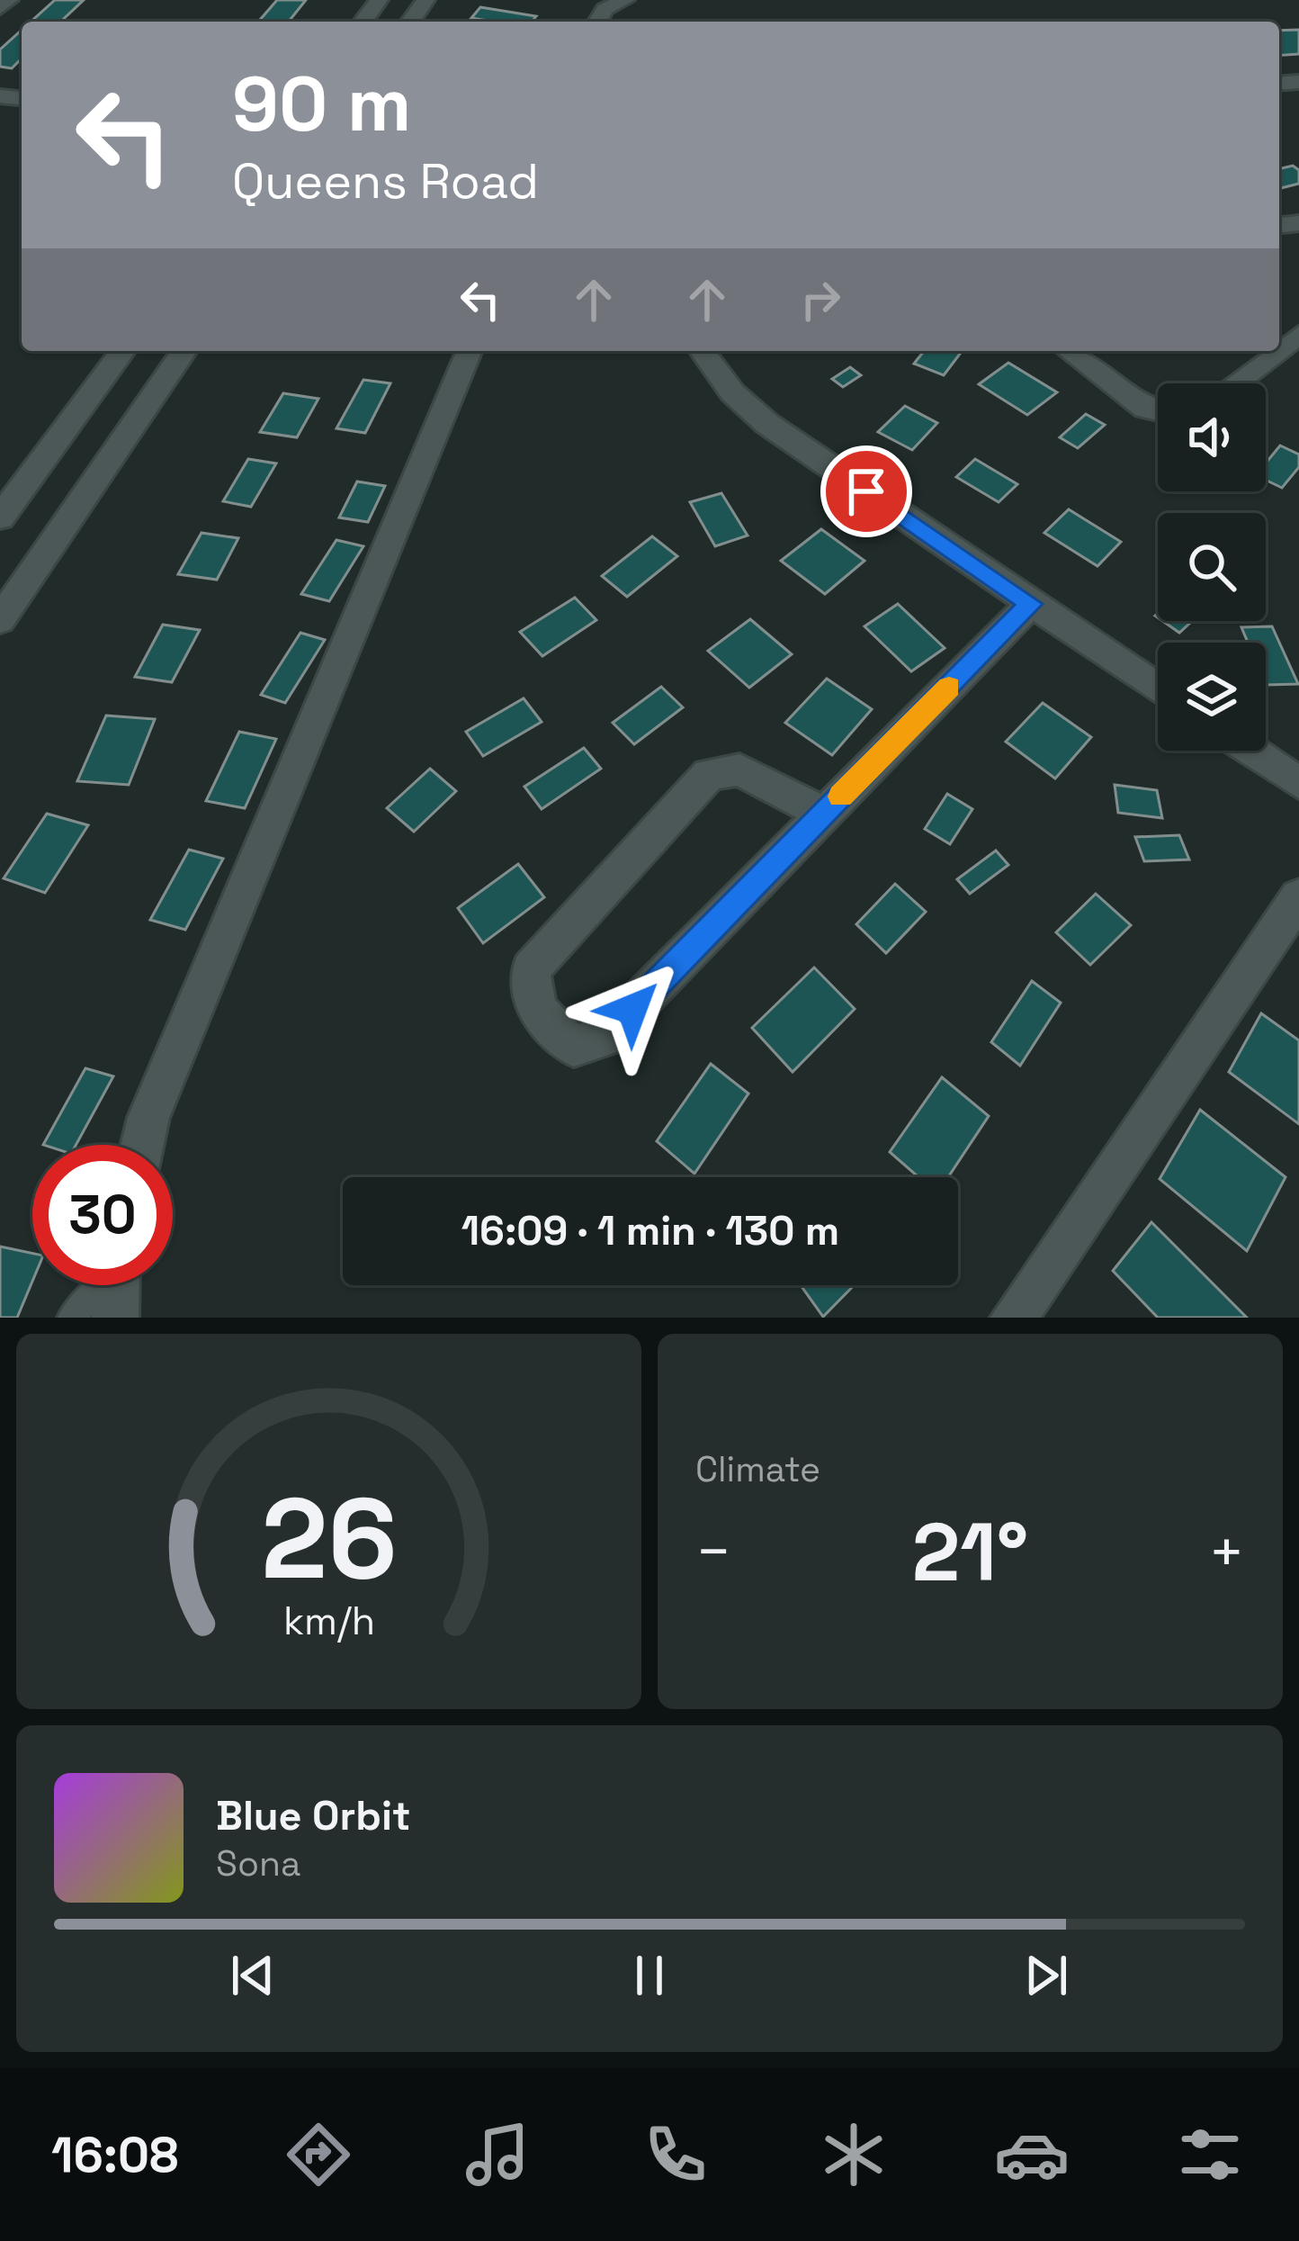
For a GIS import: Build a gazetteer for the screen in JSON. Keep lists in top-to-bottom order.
{
  "page": {
    "turn": ["90 m", "Queens Road"],
    "limit": "30",
    "trip": "16:09 · 1 min · 130 m",
    "tile": "Climate",
    "heat": ["−", "21°", "+"],
    "song": ["Blue Orbit", "Sona"],
    "tabs": "16:08",
    "gauge": ["26", "km/h"]
  }
}
